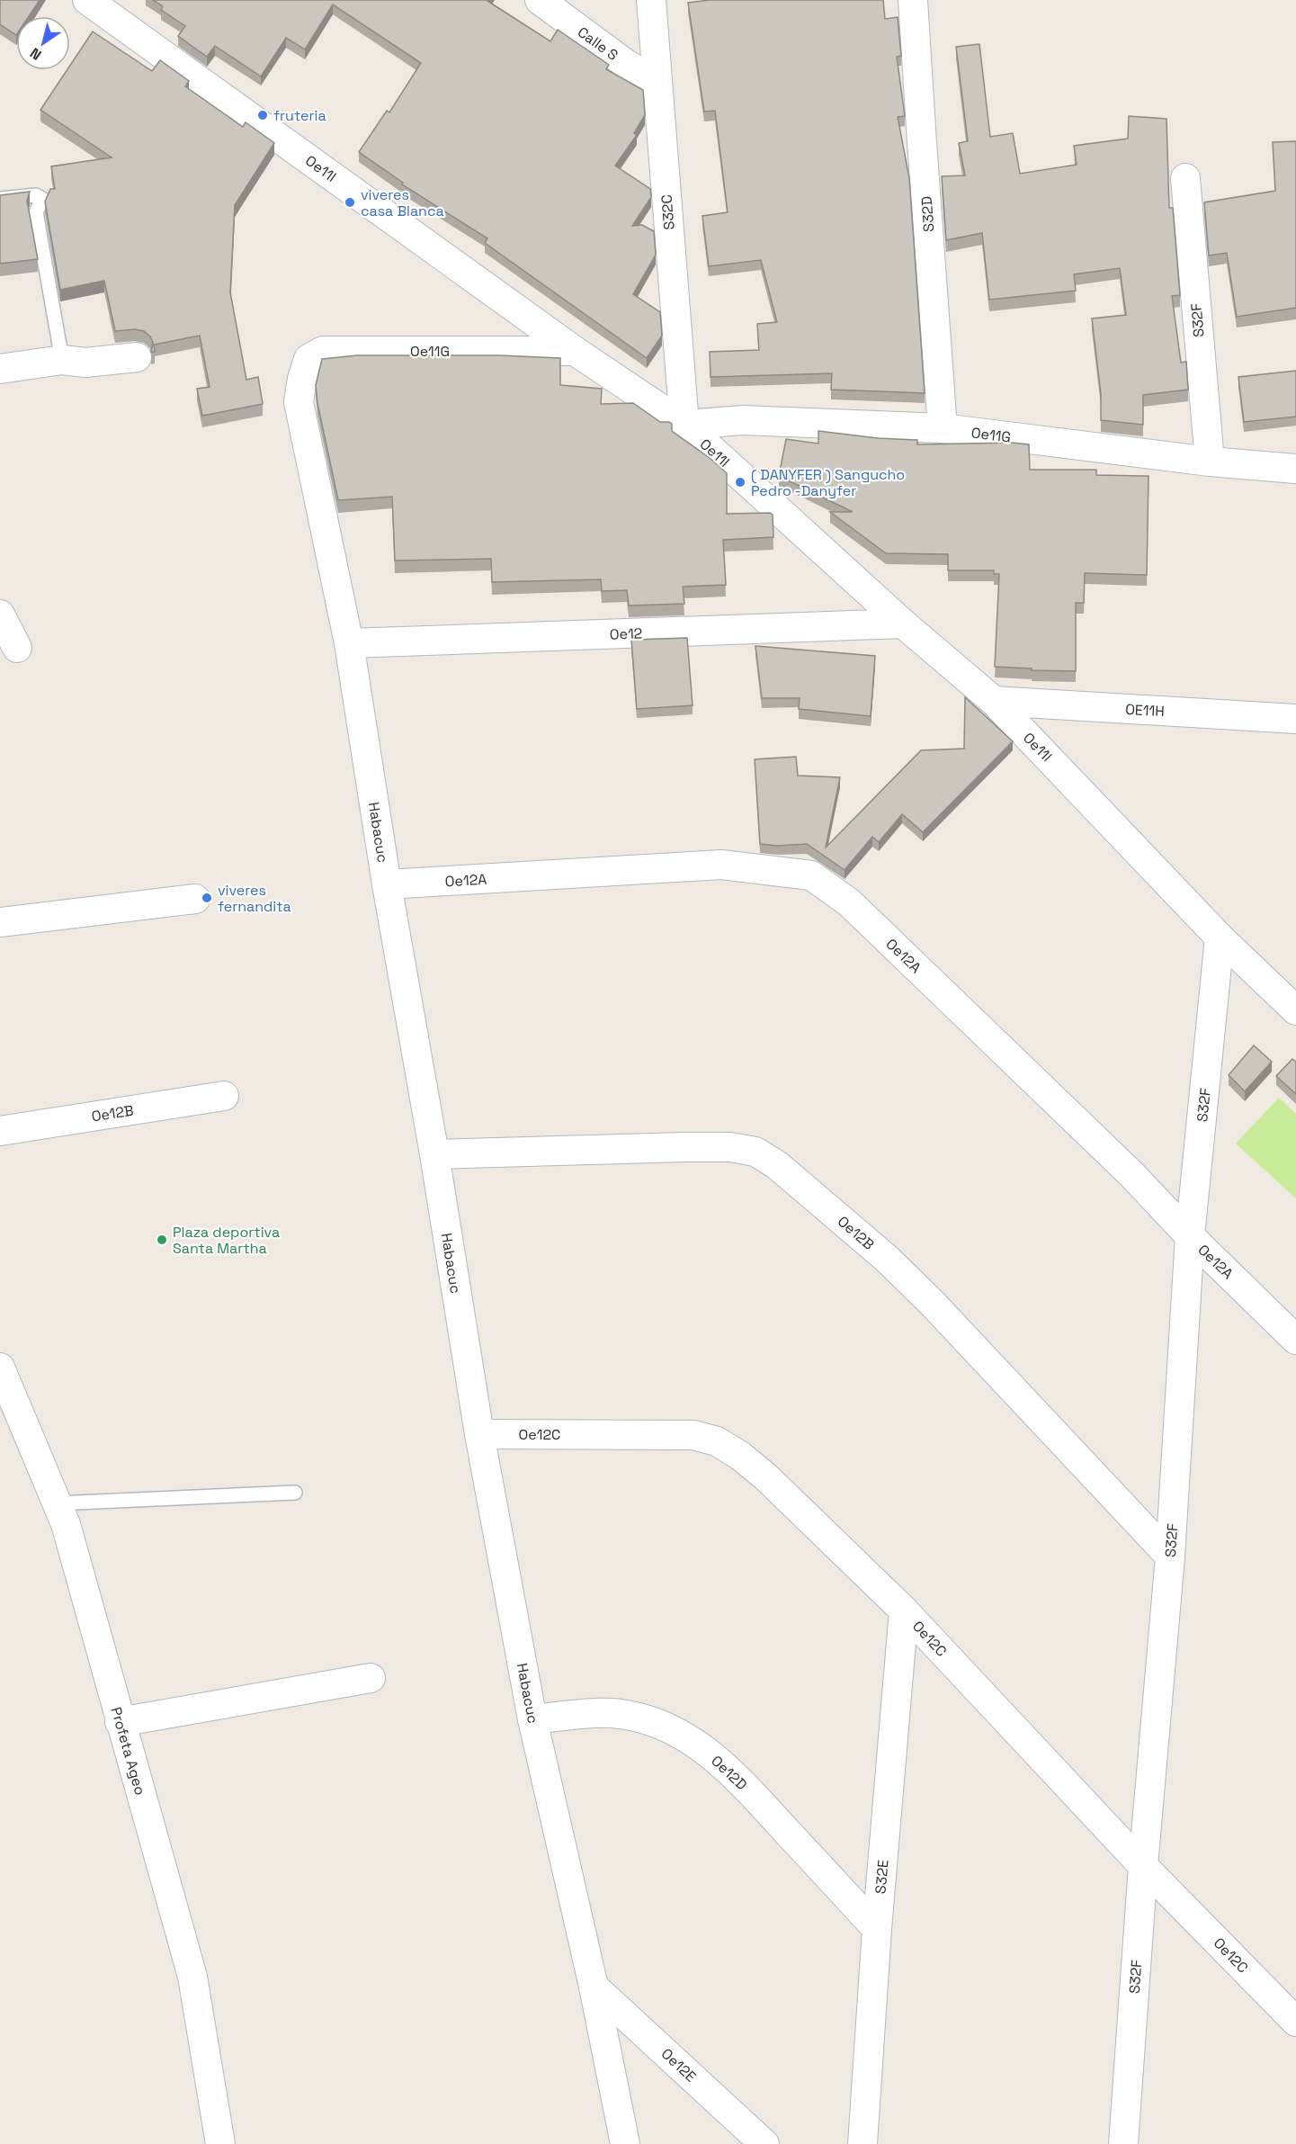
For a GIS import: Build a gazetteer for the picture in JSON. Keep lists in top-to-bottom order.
{
  "streets": {
    "street": [
      "Calle S",
      "Oe11l",
      "S32C",
      "S32D",
      "S32F",
      "Oe11G",
      "Oe12",
      "OE11H",
      "Habacuc",
      "Oe12A",
      "Oe12B",
      "Oe12C",
      "Profeta Ageo",
      "Oe12D",
      "S32E",
      "Oe12E"
    ]
  },
  "crossings": [
    ["Calle S", "S32C"],
    ["Oe11l", "S32C"],
    ["Oe11l", "S32F"],
    ["Oe11l", "Oe11G"],
    ["Oe11l", "Oe12"],
    ["Oe11l", "OE11H"],
    ["S32C", "Oe11G"],
    ["S32D", "Oe11G"],
    ["S32F", "Oe11G"],
    ["S32F", "Oe12A"],
    ["S32F", "Oe12B"],
    ["S32F", "Oe12C"],
    ["Oe11G", "Habacuc"],
    ["Oe12", "Habacuc"],
    ["Habacuc", "Oe12A"],
    ["Habacuc", "Oe12B"],
    ["Habacuc", "Oe12C"],
    ["Habacuc", "Oe12D"],
    ["Habacuc", "Oe12E"],
    ["Oe12C", "S32E"],
    ["Oe12D", "S32E"]
  ],
  "places": [
    "fruteria",
    "viveres casa Blanca",
    "( DANYFER ) Sangucho Pedro -Danyfer",
    "viveres fernandita",
    "Plaza deportiva Santa Martha"
  ],
  "north": "bottom left"
}
